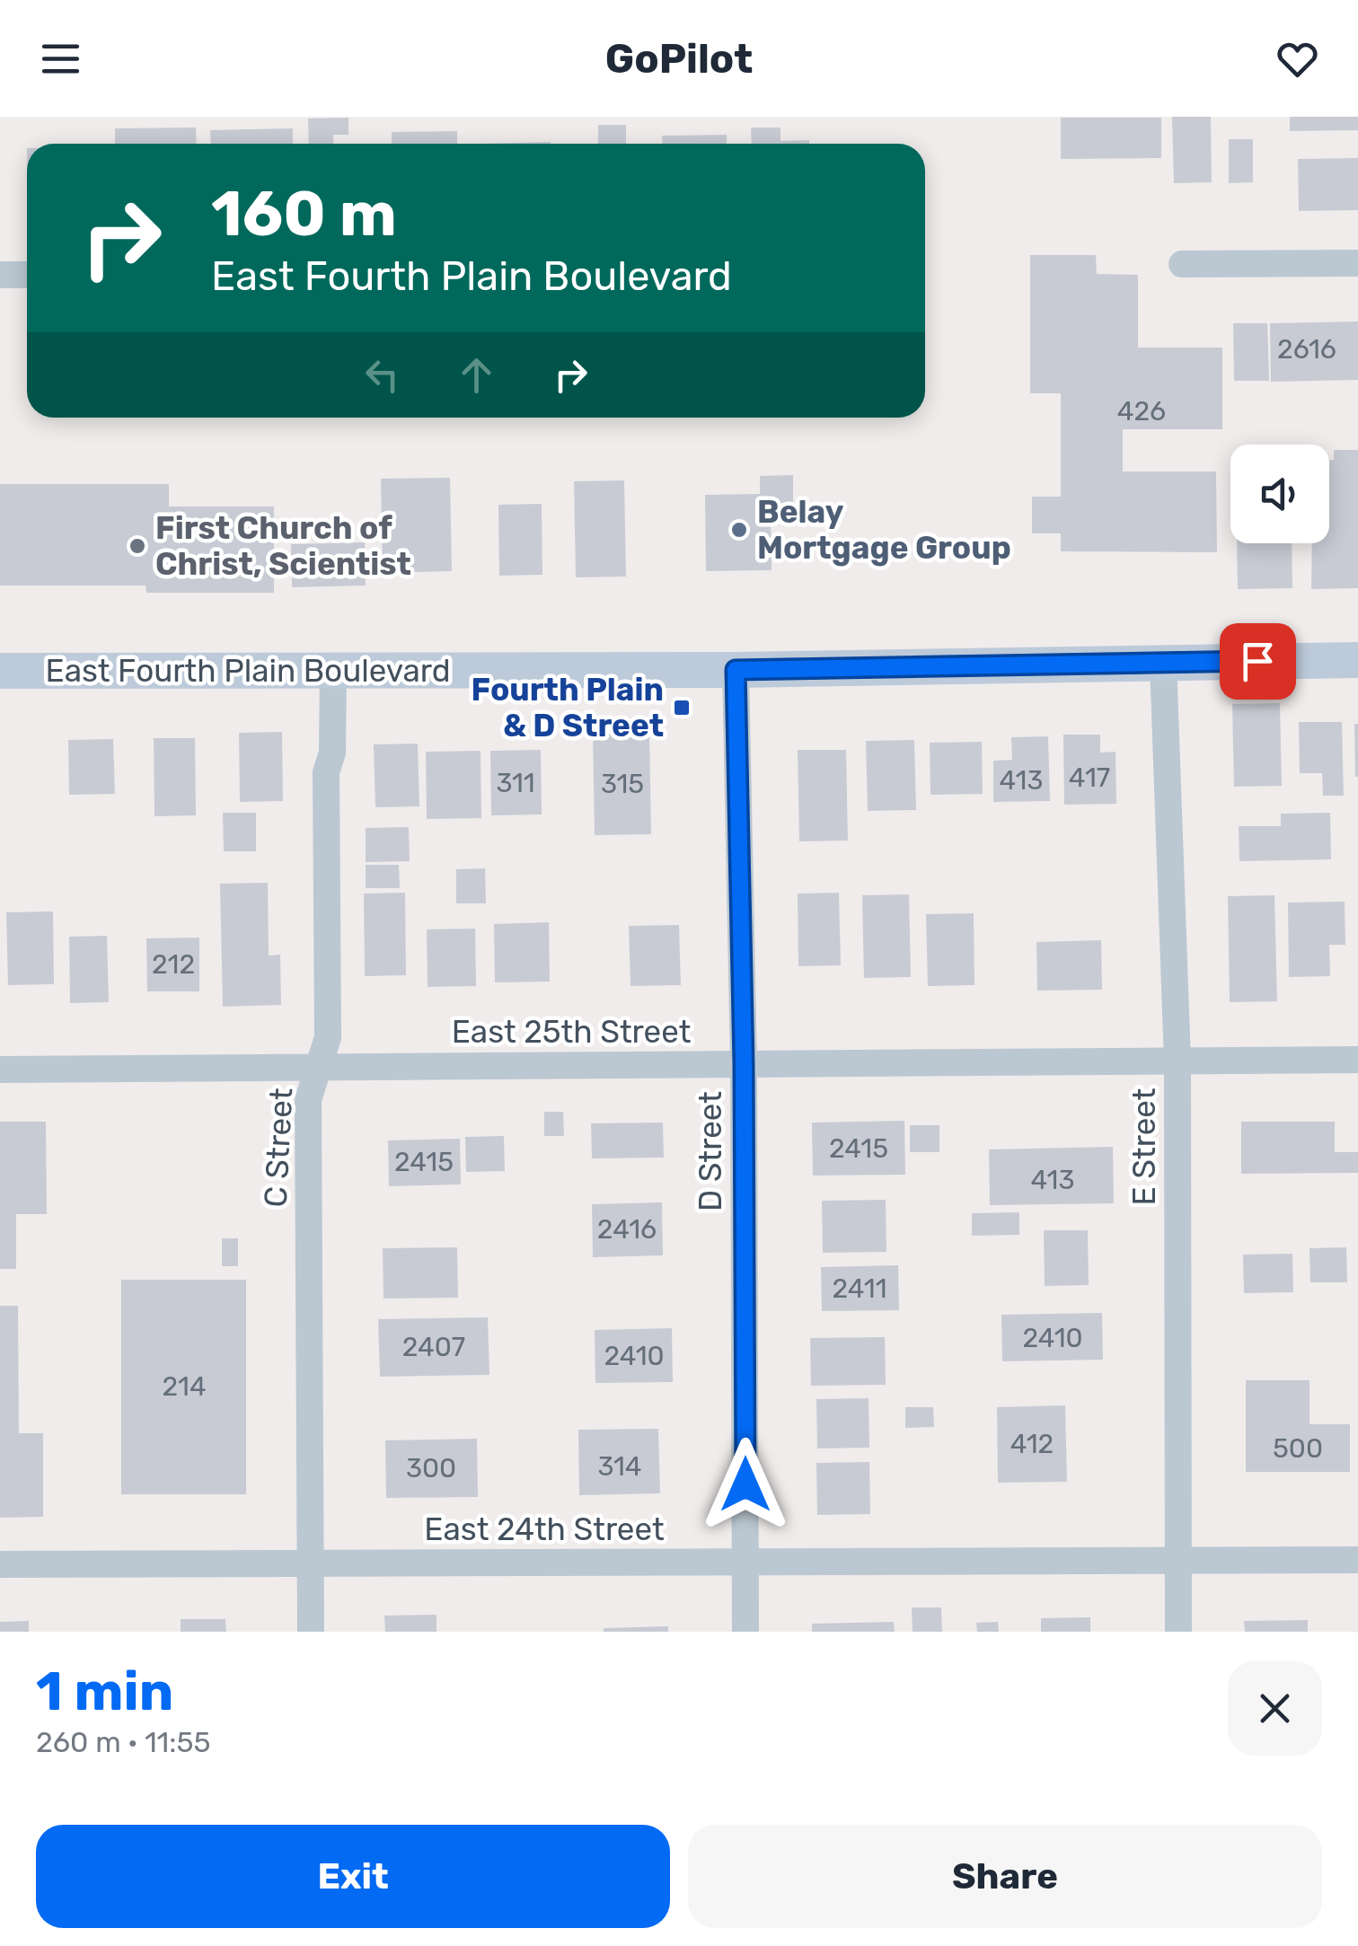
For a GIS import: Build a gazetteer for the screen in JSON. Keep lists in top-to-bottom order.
{
  "streets": {
    "main road": ["East Fourth Plain Boulevard"],
    "street": [
      "East 25th Street",
      "E Street",
      "C Street",
      "D Street",
      "East 24th Street"
    ]
  },
  "crossings": [
    ["East Fourth Plain Boulevard", "E Street"],
    ["East Fourth Plain Boulevard", "C Street"],
    ["East Fourth Plain Boulevard", "D Street"],
    ["East 25th Street", "E Street"],
    ["East 25th Street", "C Street"],
    ["East 25th Street", "D Street"],
    ["E Street", "East 24th Street"],
    ["C Street", "East 24th Street"],
    ["D Street", "East 24th Street"]
  ],
  "places": {
    "other": ["Belay Mortgage Group", "First Church of Christ, Scientist"],
    "transit": ["Fourth Plain & D Street"]
  },
  "house_numbers": [
    "2616",
    "426",
    "417",
    "413",
    "311",
    "315",
    "212",
    "2415",
    "2415",
    "413",
    "2416",
    "2411",
    "2410",
    "2407",
    "2410",
    "214",
    "412",
    "500",
    "314",
    "300"
  ],
  "page": {
    "header": "GoPilot",
    "turn": ["160 m", "East Fourth Plain Boulevard"],
    "heading": ["1 min", "260 m · 11:55"],
    "buttons": ["Exit", "Share"]
  }
}
